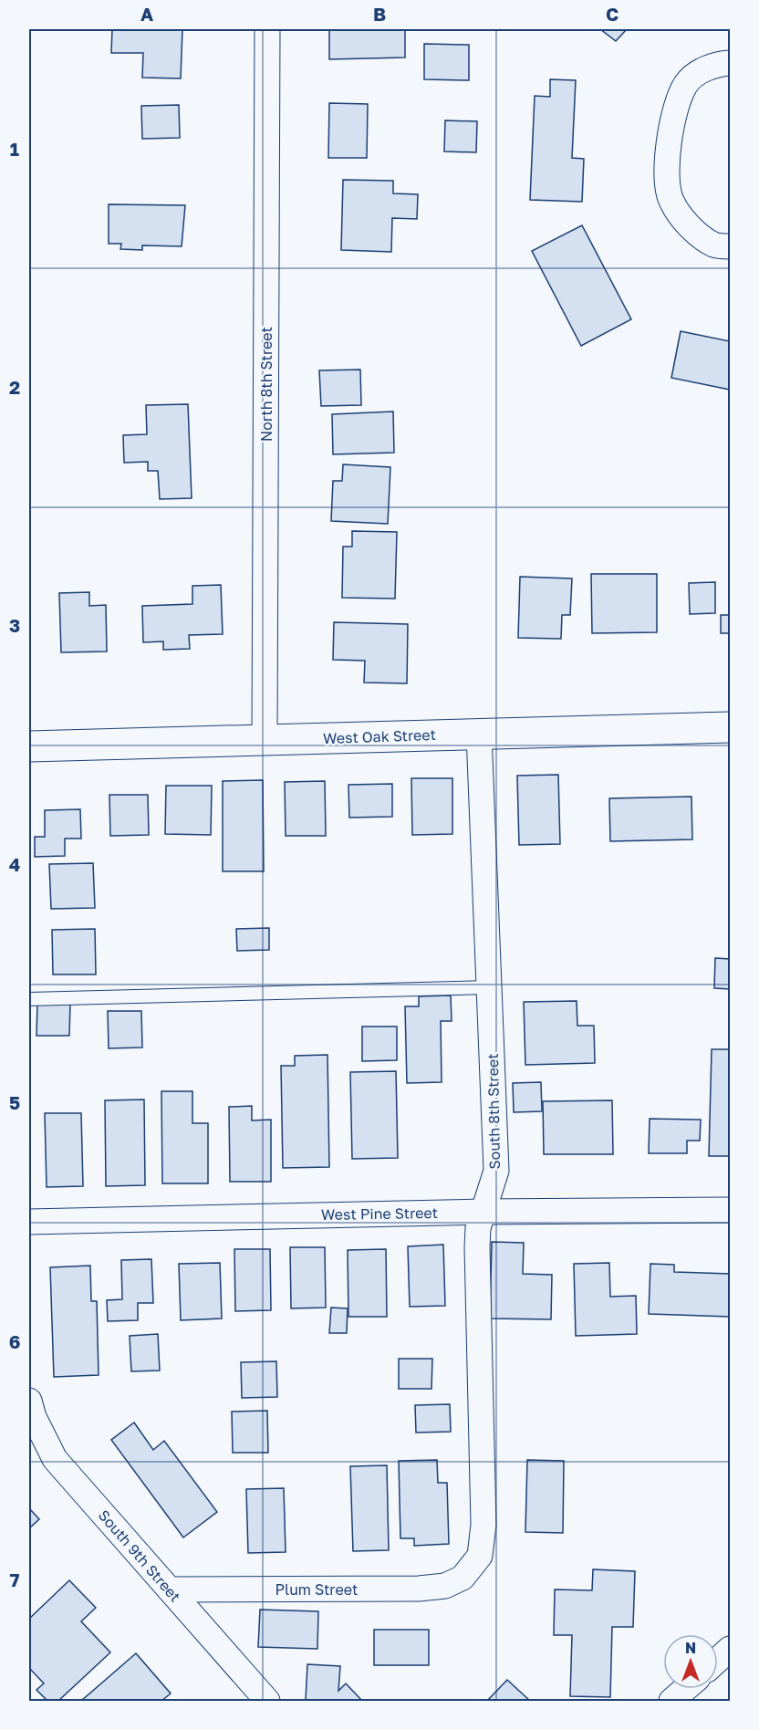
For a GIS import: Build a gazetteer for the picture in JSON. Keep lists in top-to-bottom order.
{
  "streets": {
    "main road": ["West Oak Street"],
    "street": [
      "North 8th Street",
      "South 8th Street",
      "West Pine Street",
      "South 9th Street",
      "Plum Street"
    ]
  },
  "crossings": [
    ["North 8th Street", "West Oak Street"],
    ["West Oak Street", "South 8th Street"],
    ["South 8th Street", "West Pine Street"],
    ["South 8th Street", "Plum Street"],
    ["South 9th Street", "Plum Street"]
  ],
  "north": "top",
  "grid": {
    "columns": ["A", "B", "C"],
    "rows": [
      "1",
      "2",
      "3",
      "4",
      "5",
      "6",
      "7"
    ]
  }
}
